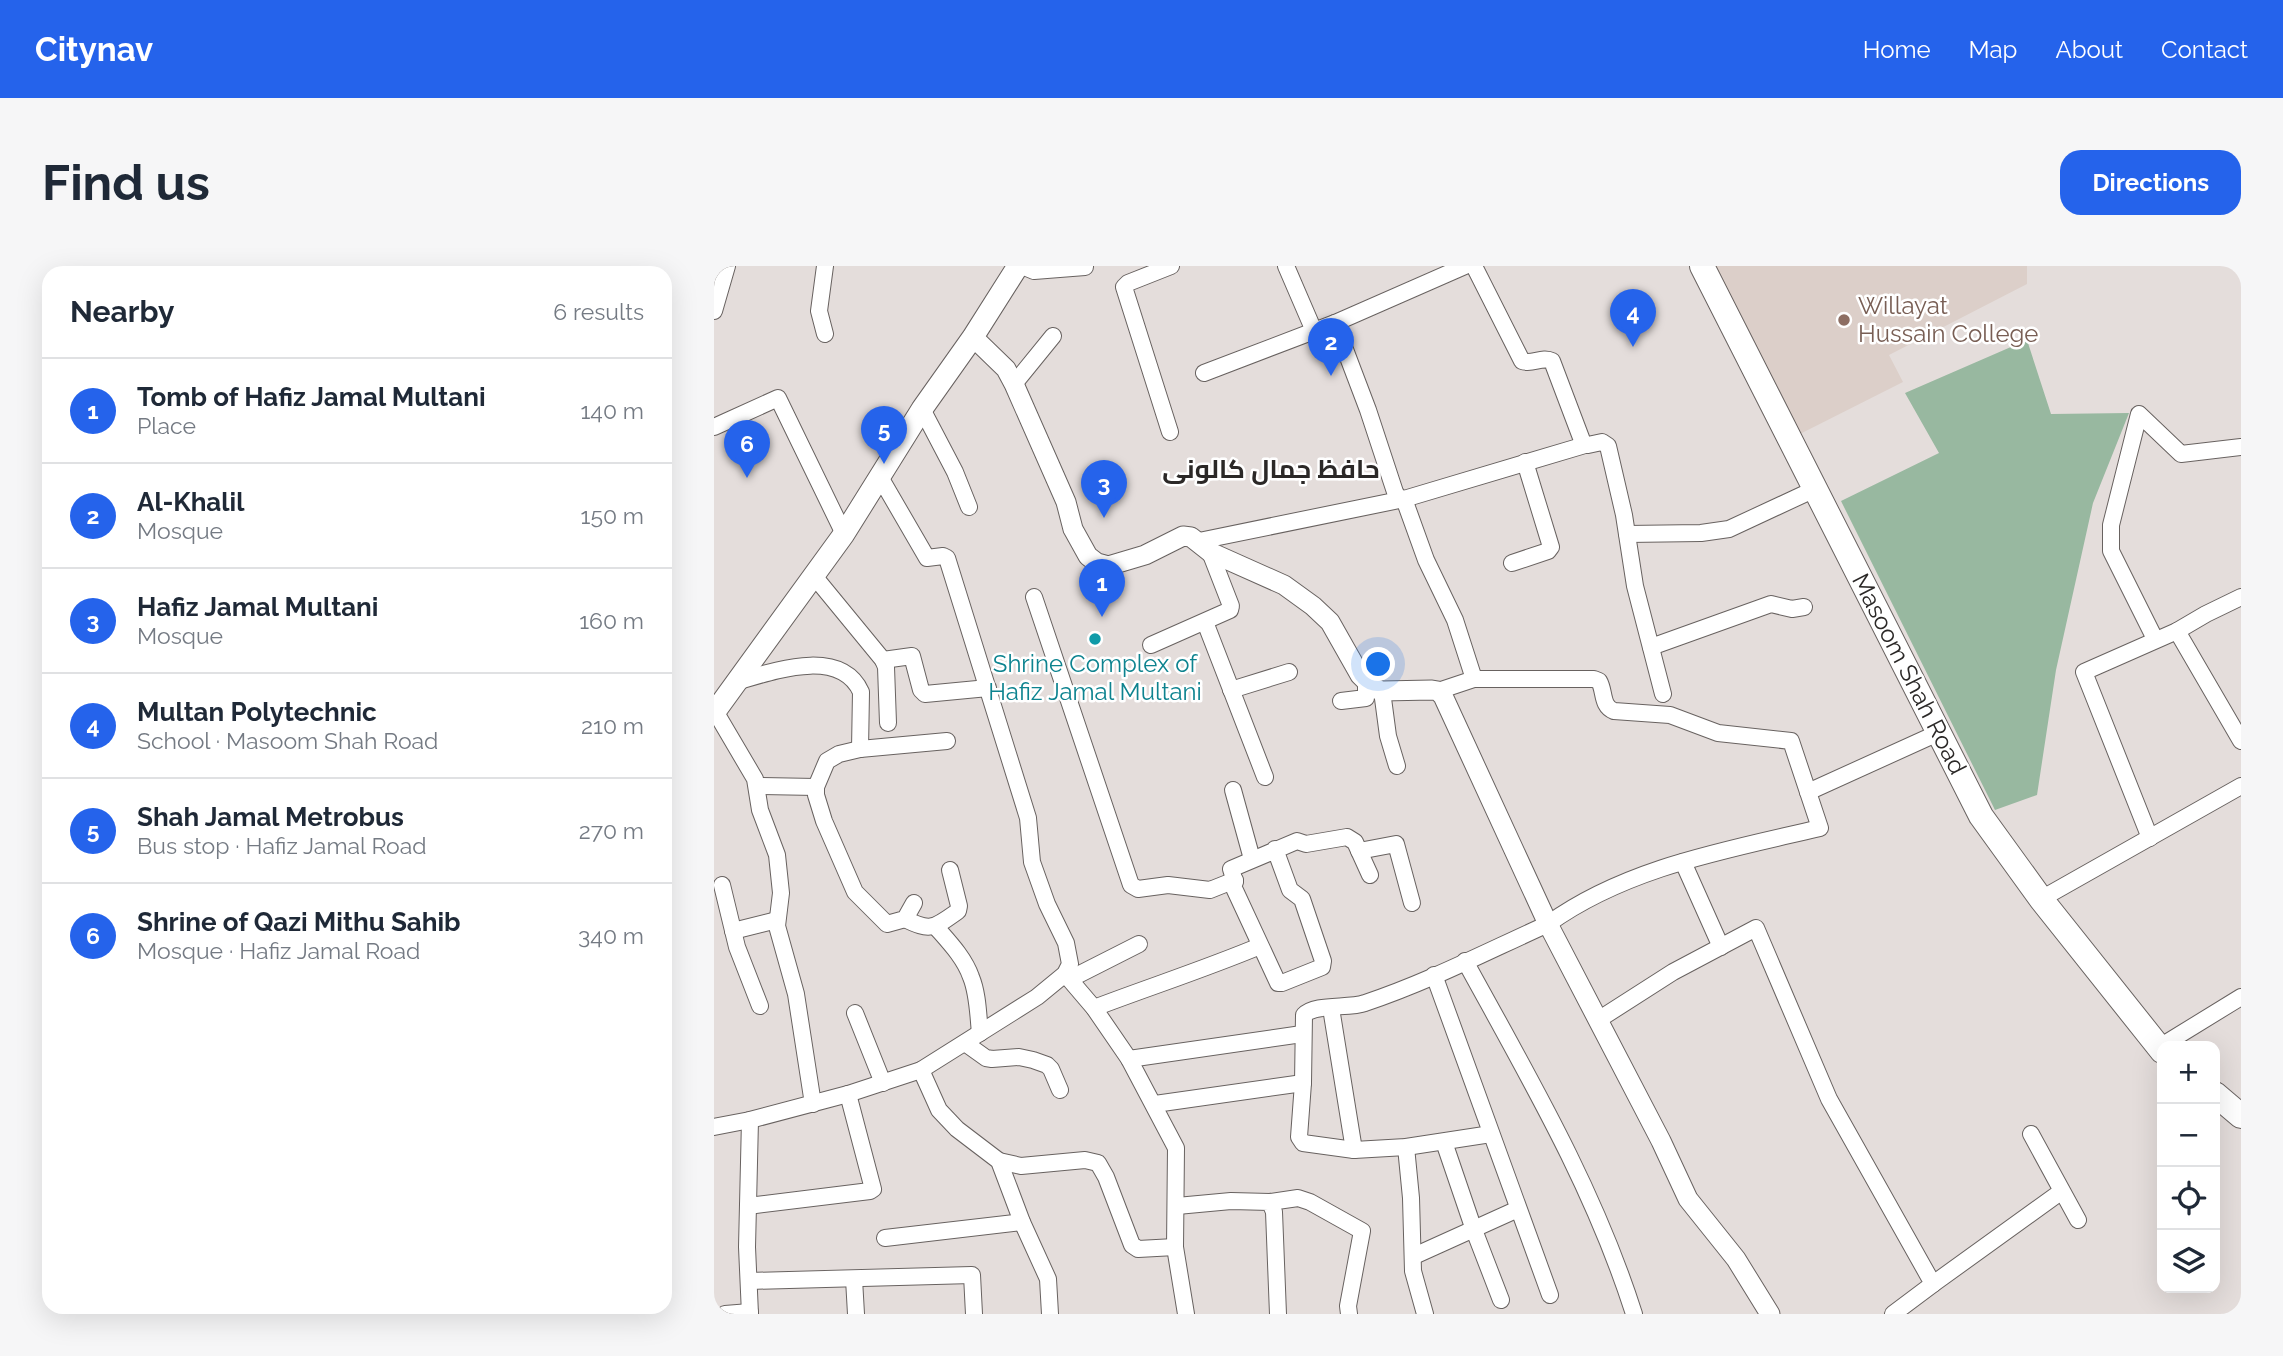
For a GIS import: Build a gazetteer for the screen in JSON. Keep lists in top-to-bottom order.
{
  "streets": {
    "main road": ["Masoom Shah Road"]
  },
  "districts": ["حافظ جمال کالونی"],
  "places": ["Willayat Hussain College", "Shrine Complex of Hafiz Jamal Multani"],
  "page": {
    "header": "Citynav",
    "nav": [
      "Home",
      "Map",
      "About",
      "Contact"
    ],
    "buttons": "Directions",
    "title": "Find us",
    "heading": ["Nearby", "6 results"],
    "pins": [
      "4",
      "2",
      "5",
      "6",
      "3",
      "1"
    ],
    "list": [
      {
        "mark": "1",
        "name": "Tomb of Hafiz Jamal Multani",
        "note": "Place",
        "value": "140 m"
      },
      {
        "mark": "2",
        "name": "Al-Khalil",
        "note": "Mosque",
        "value": "150 m"
      },
      {
        "mark": "3",
        "name": "Hafiz Jamal Multani",
        "note": "Mosque",
        "value": "160 m"
      },
      {
        "mark": "4",
        "name": "Multan Polytechnic",
        "note": "School · Masoom Shah Road",
        "value": "210 m"
      },
      {
        "mark": "5",
        "name": "Shah Jamal Metrobus",
        "note": "Bus stop · Hafiz Jamal Road",
        "value": "270 m"
      },
      {
        "mark": "6",
        "name": "Shrine of Qazi Mithu Sahib",
        "note": "Mosque · Hafiz Jamal Road",
        "value": "340 m"
      }
    ],
    "map_buttons": ["+", "−"]
  }
}
